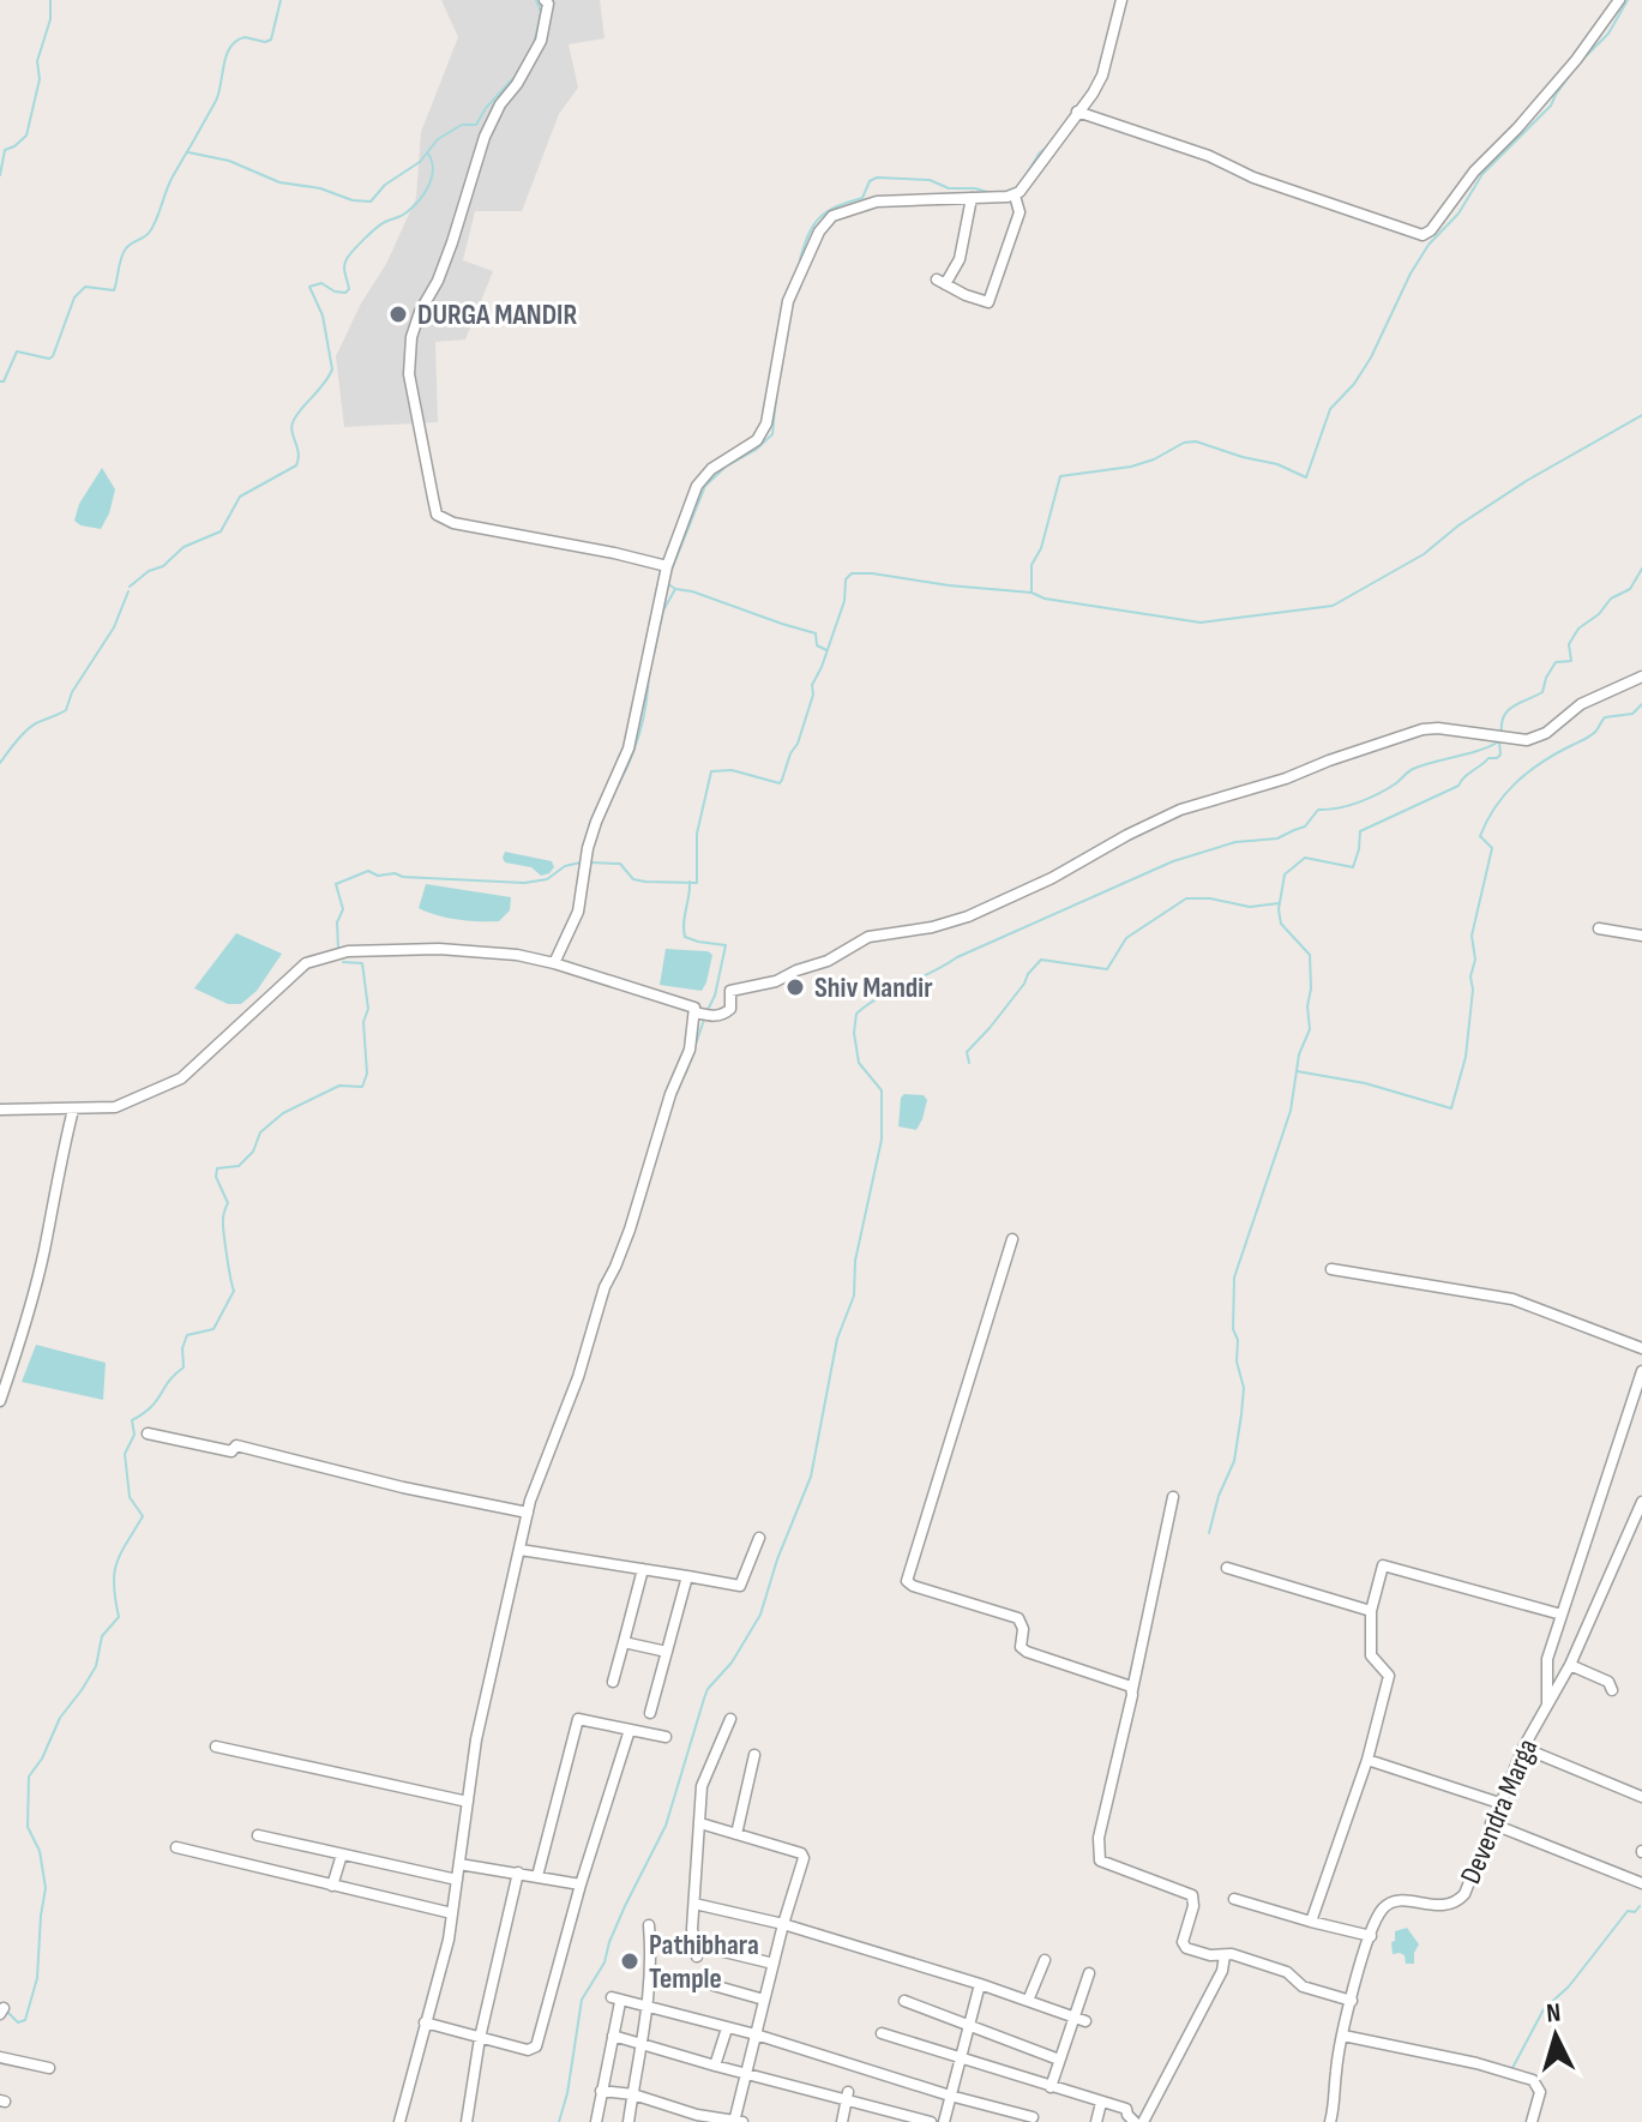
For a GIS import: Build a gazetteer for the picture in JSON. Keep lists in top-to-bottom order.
{
  "streets": {
    "street": ["Devendra Marga"]
  },
  "places": ["DURGA MANDIR", "Shiv Mandir", "Pathibhara Temple"],
  "north": "top"
}
